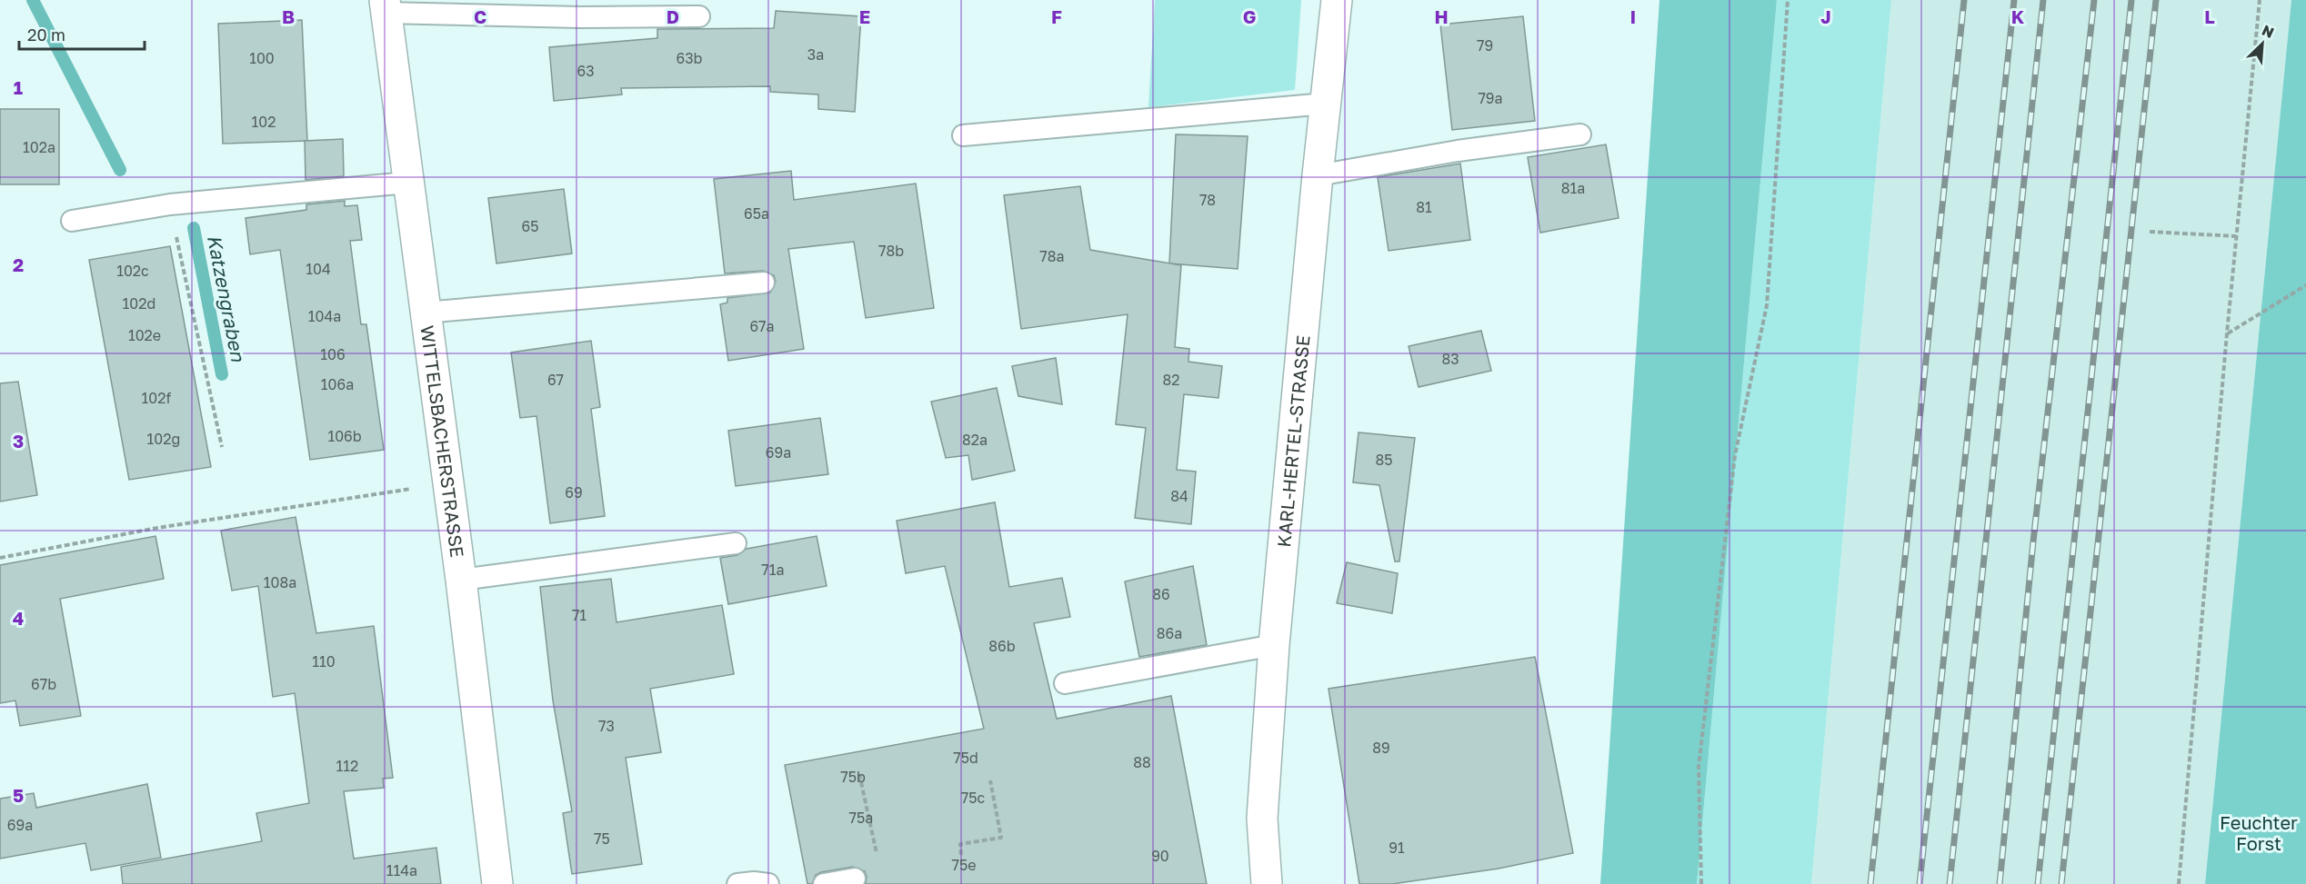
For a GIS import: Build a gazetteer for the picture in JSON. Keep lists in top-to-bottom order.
{
  "streets": {
    "street": ["WITTELSBACHERSTRASSE", "KARL-HERTEL-STRASSE"]
  },
  "water": ["Katzengraben"],
  "parks": ["Feuchter Forst"],
  "house_numbers": [
    "79",
    "3a",
    "100",
    "63b",
    "63",
    "79a",
    "102",
    "102a",
    "81a",
    "78",
    "81",
    "65a",
    "65",
    "78b",
    "78a",
    "104",
    "102c",
    "102d",
    "104a",
    "67a",
    "102e",
    "106",
    "83",
    "67",
    "82",
    "106a",
    "102f",
    "106b",
    "102g",
    "82a",
    "69a",
    "85",
    "69",
    "84",
    "71a",
    "108a",
    "86",
    "71",
    "86a",
    "86b",
    "110",
    "67b",
    "73",
    "89",
    "75d",
    "88",
    "112",
    "75b",
    "75c",
    "75a",
    "69a",
    "75",
    "91",
    "90",
    "75e",
    "114a"
  ],
  "scale_bar": "20 m",
  "north": "top right",
  "grid": {
    "columns": [
      "B",
      "C",
      "D",
      "E",
      "F",
      "G",
      "H",
      "I",
      "J",
      "K",
      "L"
    ],
    "rows": [
      "1",
      "2",
      "3",
      "4",
      "5"
    ]
  }
}
